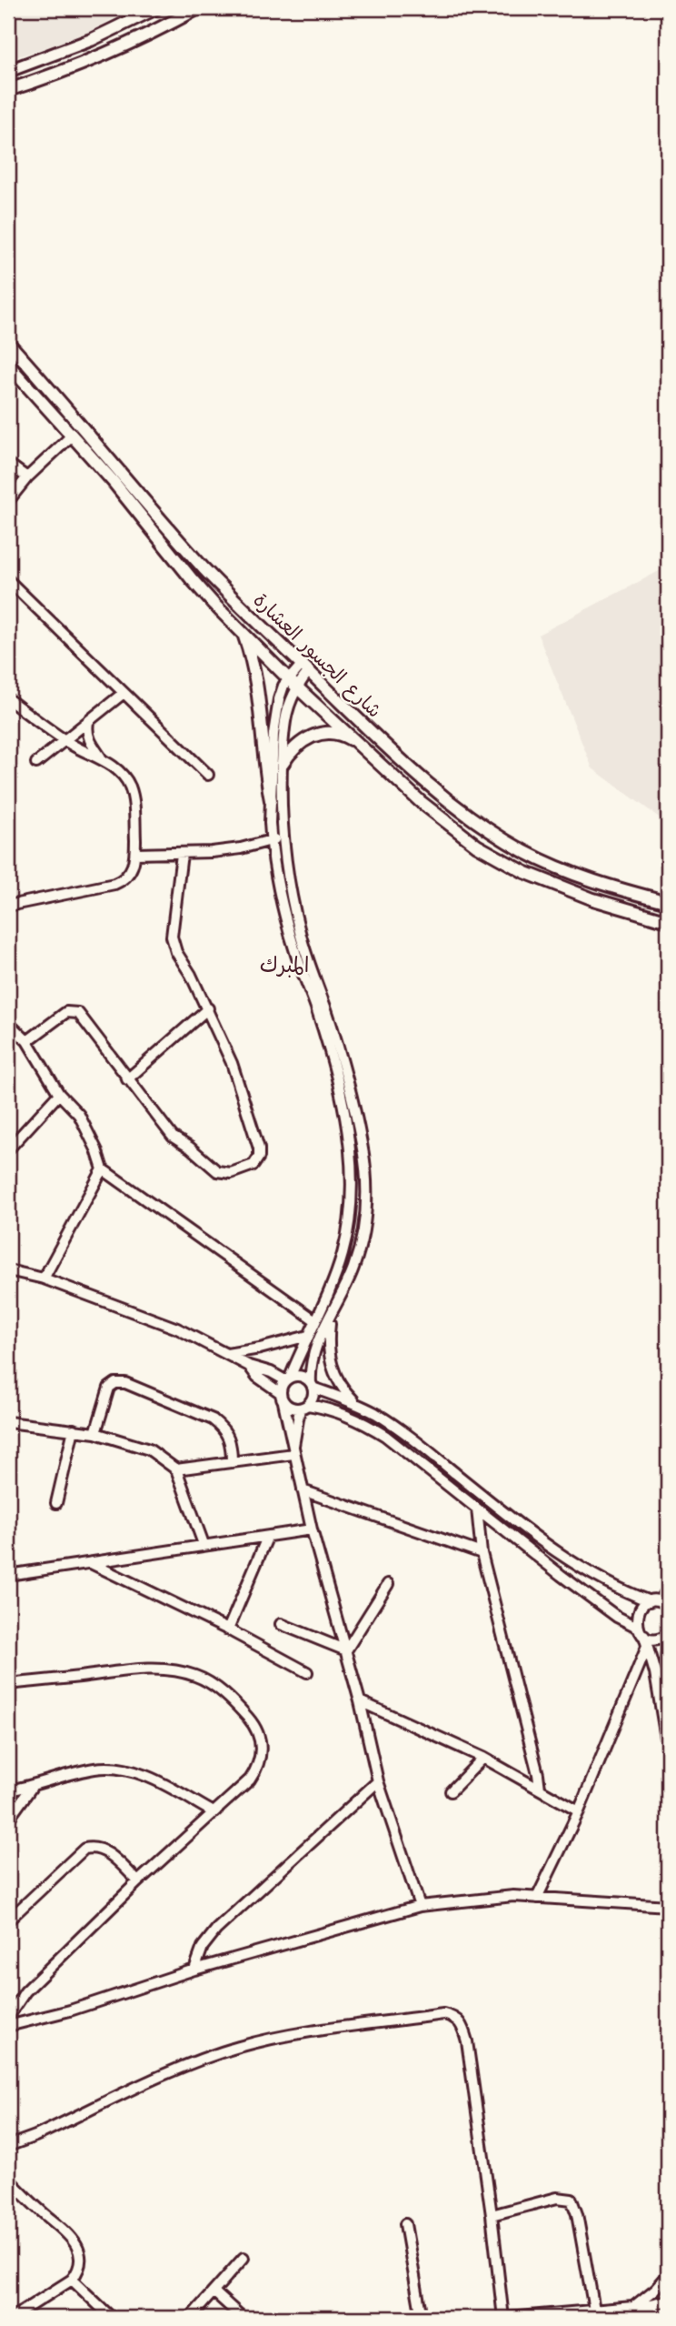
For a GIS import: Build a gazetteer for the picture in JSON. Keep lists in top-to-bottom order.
{
  "streets": {
    "main road": ["شارع الجسور العشارة"]
  },
  "districts": ["المبرك"]
}
